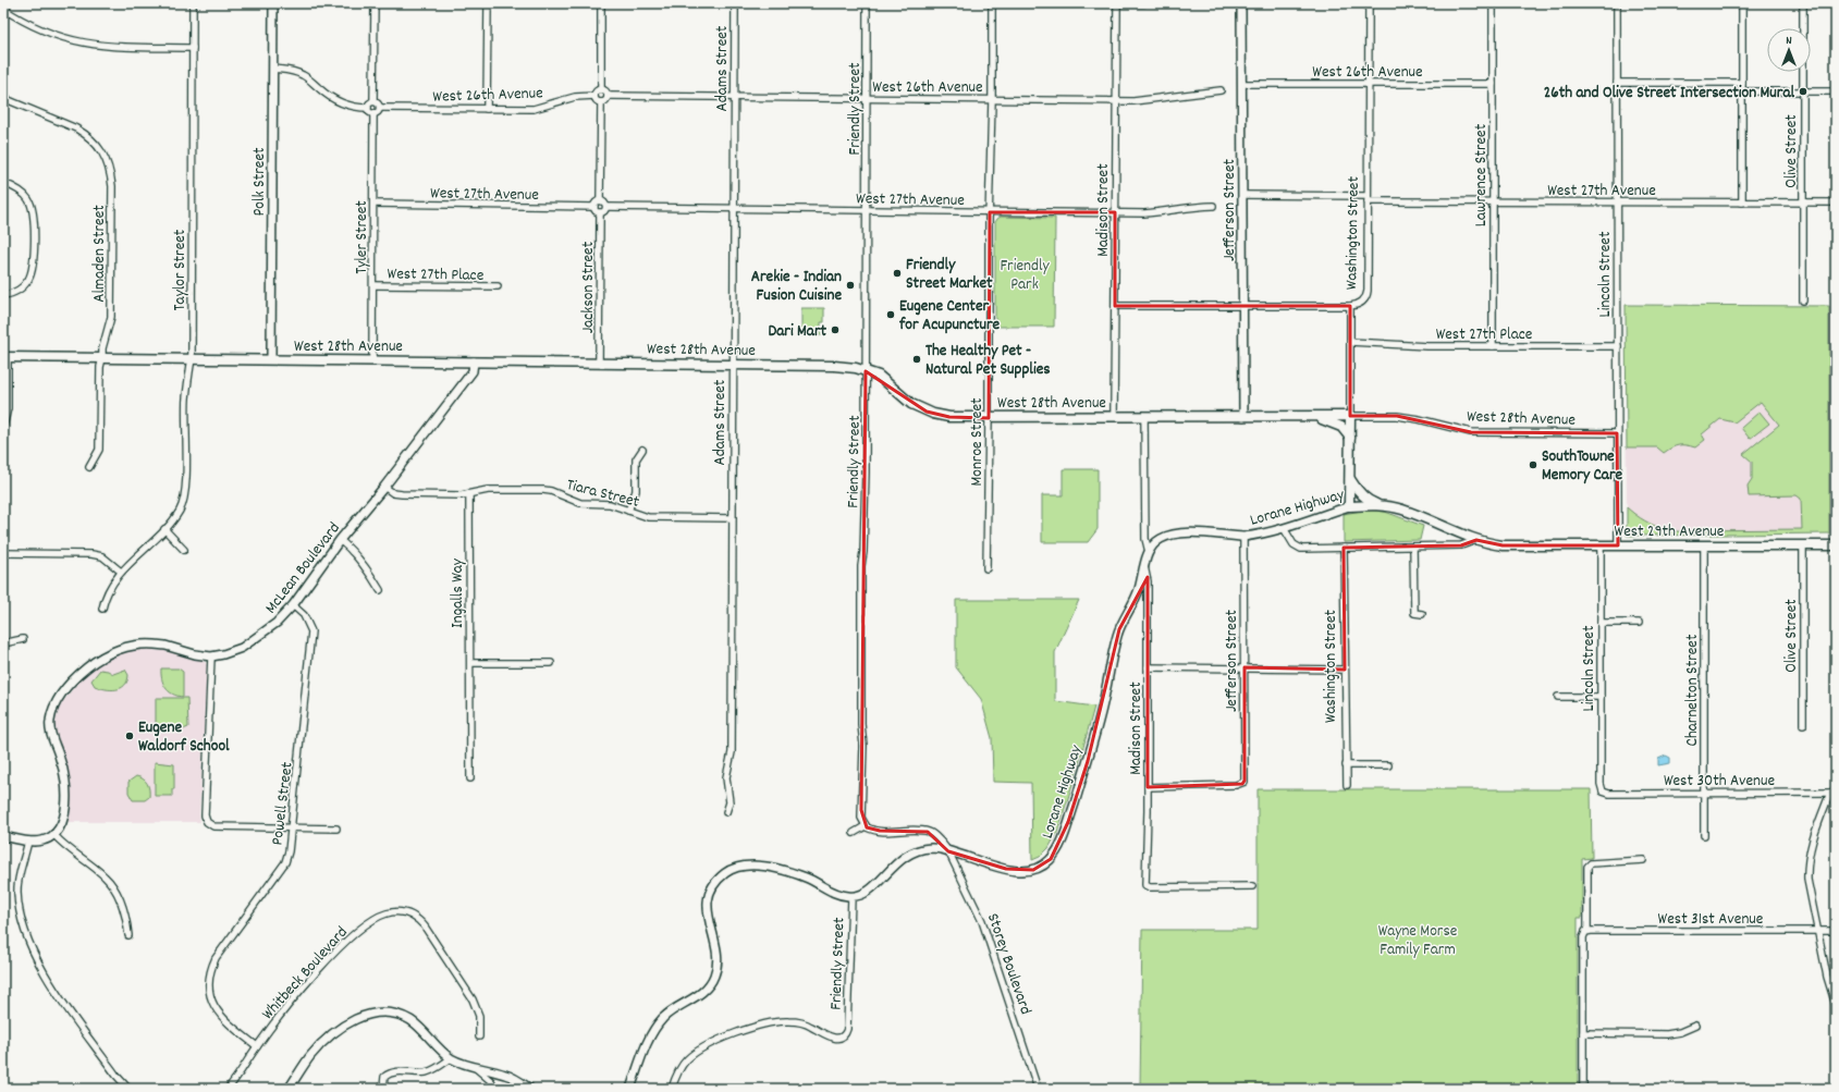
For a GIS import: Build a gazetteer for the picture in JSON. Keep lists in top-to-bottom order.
{
  "streets": {
    "main road": [
      "Washington Street",
      "West 28th Avenue",
      "Lorane Highway",
      "West 29th Avenue"
    ],
    "street": [
      "Adams Street",
      "West 26th Avenue",
      "Friendly Street",
      "Olive Street",
      "Lawrence Street",
      "Polk Street",
      "West 27th Avenue",
      "Madison Street",
      "Jefferson Street",
      "Tyler Street",
      "Almaden Street",
      "Taylor Street",
      "West 27th Place",
      "Lincoln Street",
      "Jackson Street",
      "Monroe Street",
      "Tiara Street",
      "McLean Boulevard",
      "Ingalls Way",
      "Charnelton Street",
      "West 30th Avenue",
      "Powell Street",
      "West 31st Avenue",
      "Storey Boulevard",
      "Whitbeck Boulevard"
    ]
  },
  "crossings": [
    ["Adams Street", "West 26th Avenue"],
    ["Adams Street", "West 27th Avenue"],
    ["Adams Street", "West 28th Avenue"],
    ["Adams Street", "Tiara Street"],
    ["West 26th Avenue", "Friendly Street"],
    ["West 26th Avenue", "Lawrence Street"],
    ["West 26th Avenue", "Madison Street"],
    ["West 26th Avenue", "Jefferson Street"],
    ["West 26th Avenue", "Washington Street"],
    ["West 26th Avenue", "Tyler Street"],
    ["West 26th Avenue", "Monroe Street"],
    ["Friendly Street", "West 27th Avenue"],
    ["Friendly Street", "West 28th Avenue"],
    ["Friendly Street", "Lorane Highway"],
    ["Olive Street", "West 27th Avenue"],
    ["Olive Street", "West 29th Avenue"],
    ["Lawrence Street", "West 27th Avenue"],
    ["Lawrence Street", "West 27th Place"],
    ["Polk Street", "West 28th Avenue"],
    ["West 27th Avenue", "Madison Street"],
    ["West 27th Avenue", "Jefferson Street"],
    ["West 27th Avenue", "Washington Street"],
    ["West 27th Avenue", "Tyler Street"],
    ["West 27th Avenue", "Lincoln Street"],
    ["West 27th Avenue", "Jackson Street"],
    ["West 27th Avenue", "Monroe Street"],
    ["Madison Street", "Jefferson Street"],
    ["Madison Street", "West 28th Avenue"],
    ["Madison Street", "Lorane Highway"],
    ["Jefferson Street", "West 28th Avenue"],
    ["Jefferson Street", "Lorane Highway"],
    ["Washington Street", "West 27th Place"],
    ["Washington Street", "West 28th Avenue"],
    ["Washington Street", "Lorane Highway"],
    ["Tyler Street", "West 27th Place"],
    ["Tyler Street", "West 28th Avenue"],
    ["Almaden Street", "West 28th Avenue"],
    ["Taylor Street", "West 28th Avenue"],
    ["West 27th Place", "Lincoln Street"],
    ["Lincoln Street", "West 28th Avenue"],
    ["Lincoln Street", "West 29th Avenue"],
    ["Lincoln Street", "West 30th Avenue"],
    ["Jackson Street", "West 28th Avenue"],
    ["West 28th Avenue", "Monroe Street"],
    ["West 28th Avenue", "McLean Boulevard"],
    ["Tiara Street", "Ingalls Way"],
    ["Lorane Highway", "West 29th Avenue"],
    ["Lorane Highway", "Storey Boulevard"],
    ["West 29th Avenue", "Charnelton Street"],
    ["McLean Boulevard", "Powell Street"],
    ["Charnelton Street", "West 30th Avenue"],
    ["Powell Street", "Whitbeck Boulevard"]
  ],
  "parks": ["Friendly Park", "Wayne Morse Family Farm"],
  "places": [
    "26th and Olive Street Intersection Mural",
    "Friendly Street Market",
    "Arekie - Indian Fusion Cuisine",
    "Eugene Center for Acupuncture",
    "Dari Mart",
    "The Healthy Pet - Natural Pet Supplies",
    "SouthTowne Memory Care",
    "Eugene Waldorf School"
  ],
  "north": "top"
}
